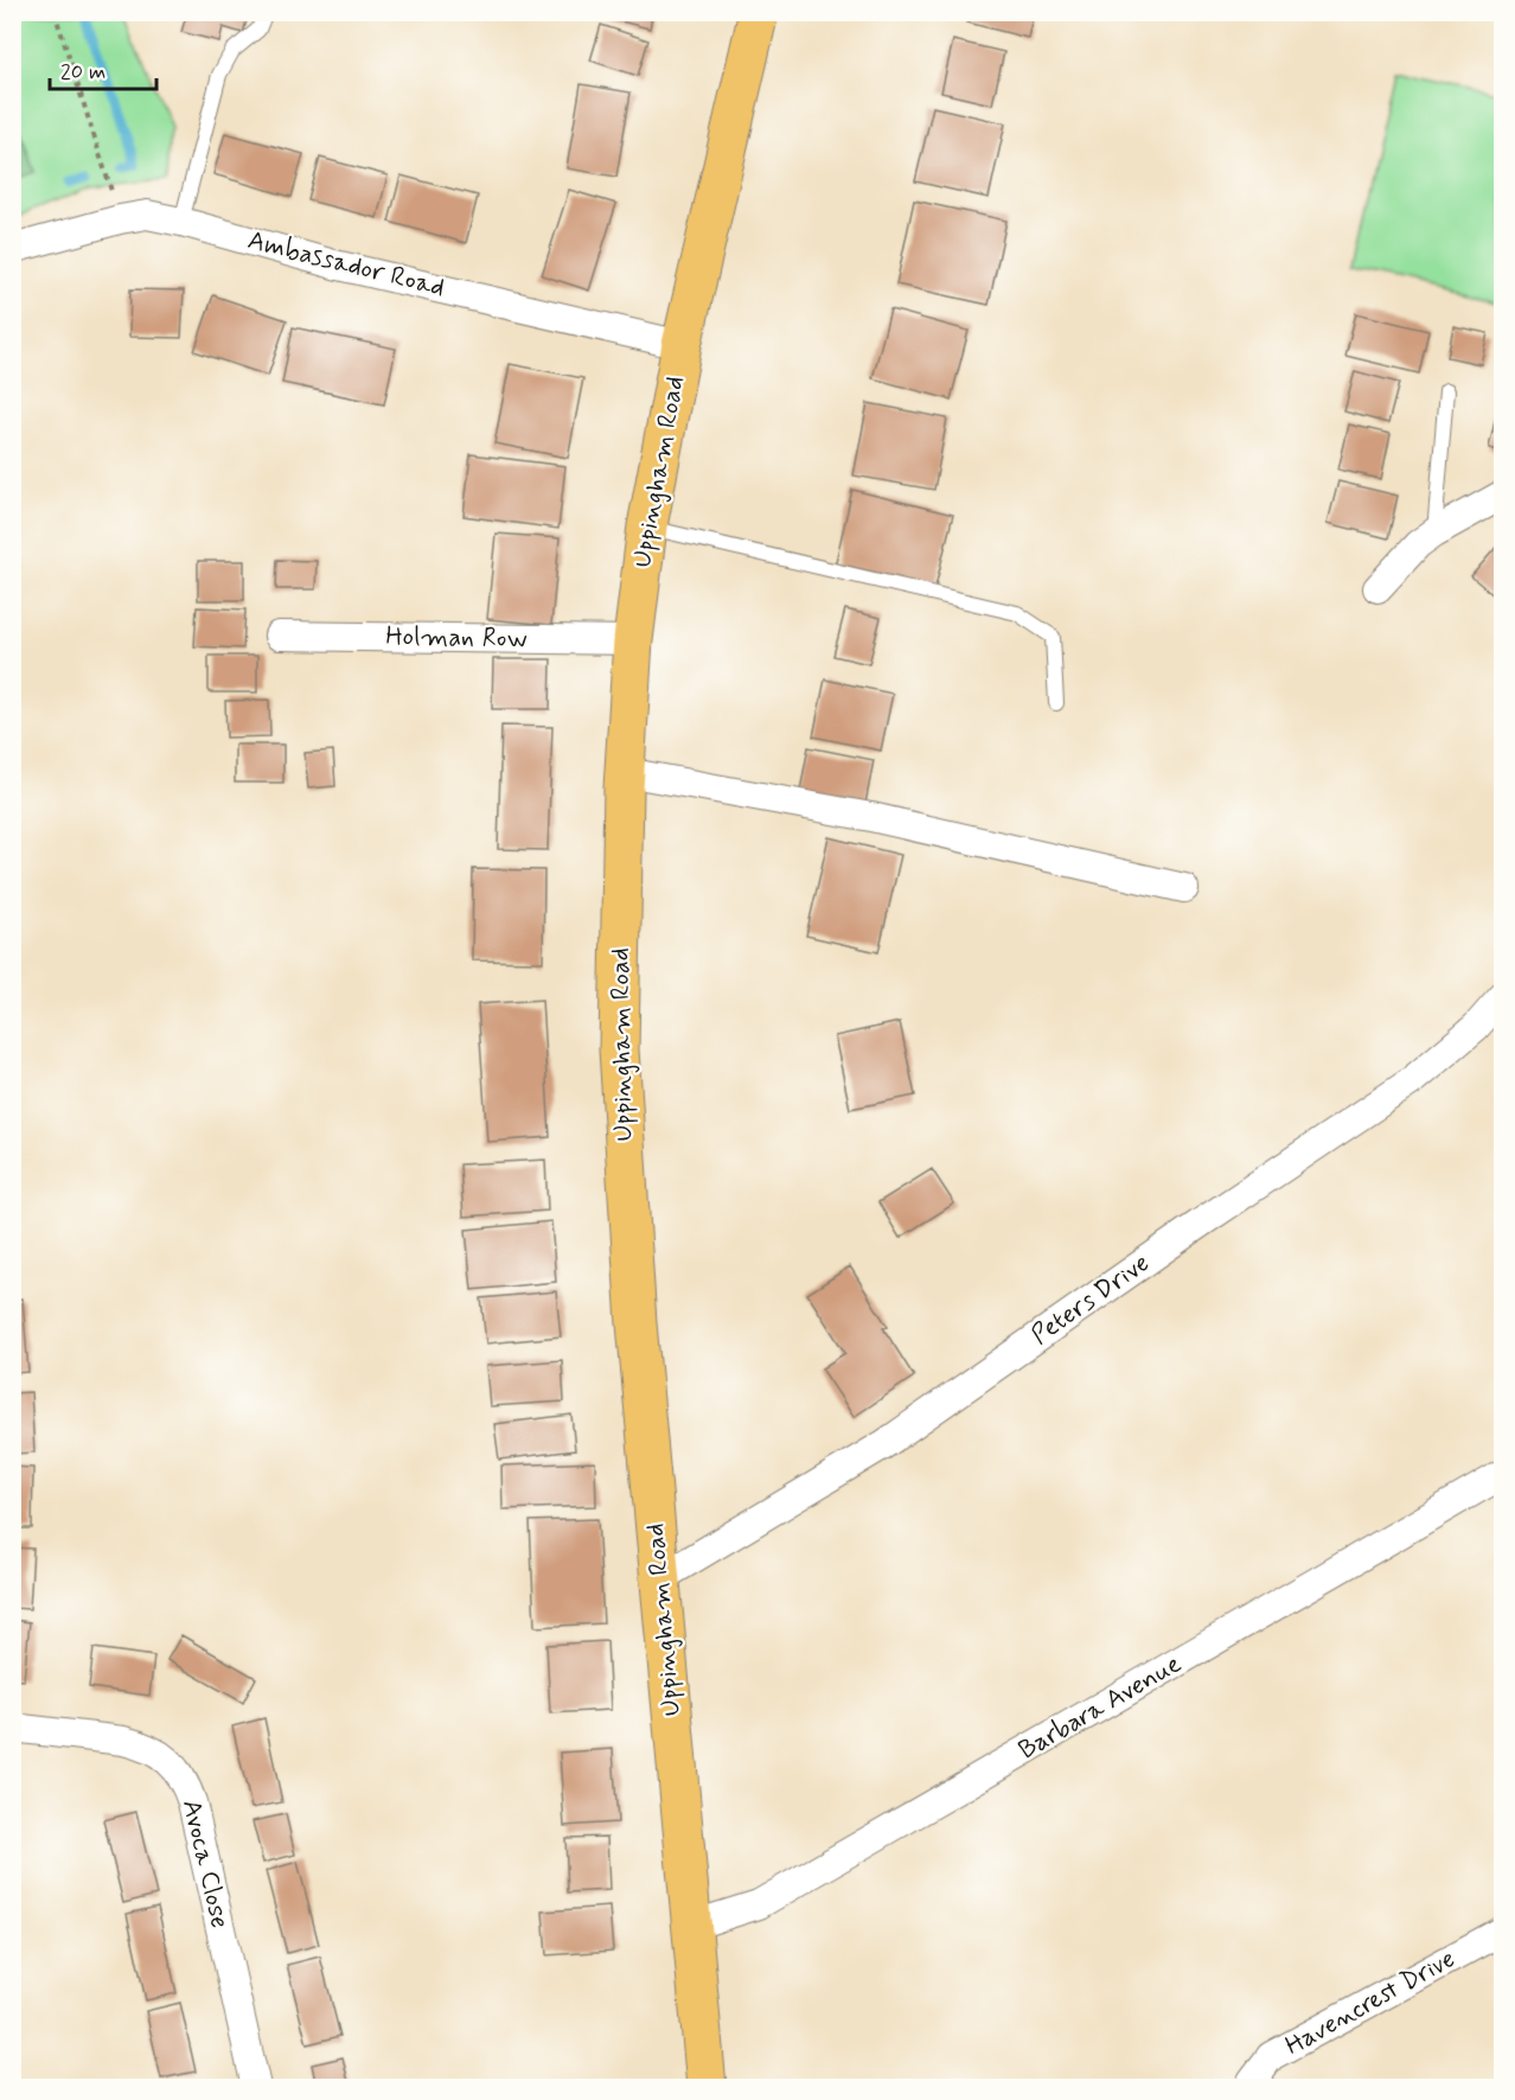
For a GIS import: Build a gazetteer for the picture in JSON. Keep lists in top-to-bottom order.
{
  "streets": {
    "highway": ["Uppingham Road"],
    "street": [
      "Ambassador Road",
      "Holman Row",
      "Peters Drive",
      "Barbara Avenue",
      "Avoca Close",
      "Havencrest Drive"
    ]
  },
  "crossings": [
    ["Ambassador Road", "Uppingham Road"],
    ["Uppingham Road", "Holman Row"],
    ["Uppingham Road", "Peters Drive"],
    ["Uppingham Road", "Barbara Avenue"]
  ],
  "scale_bar": "20 m"
}
